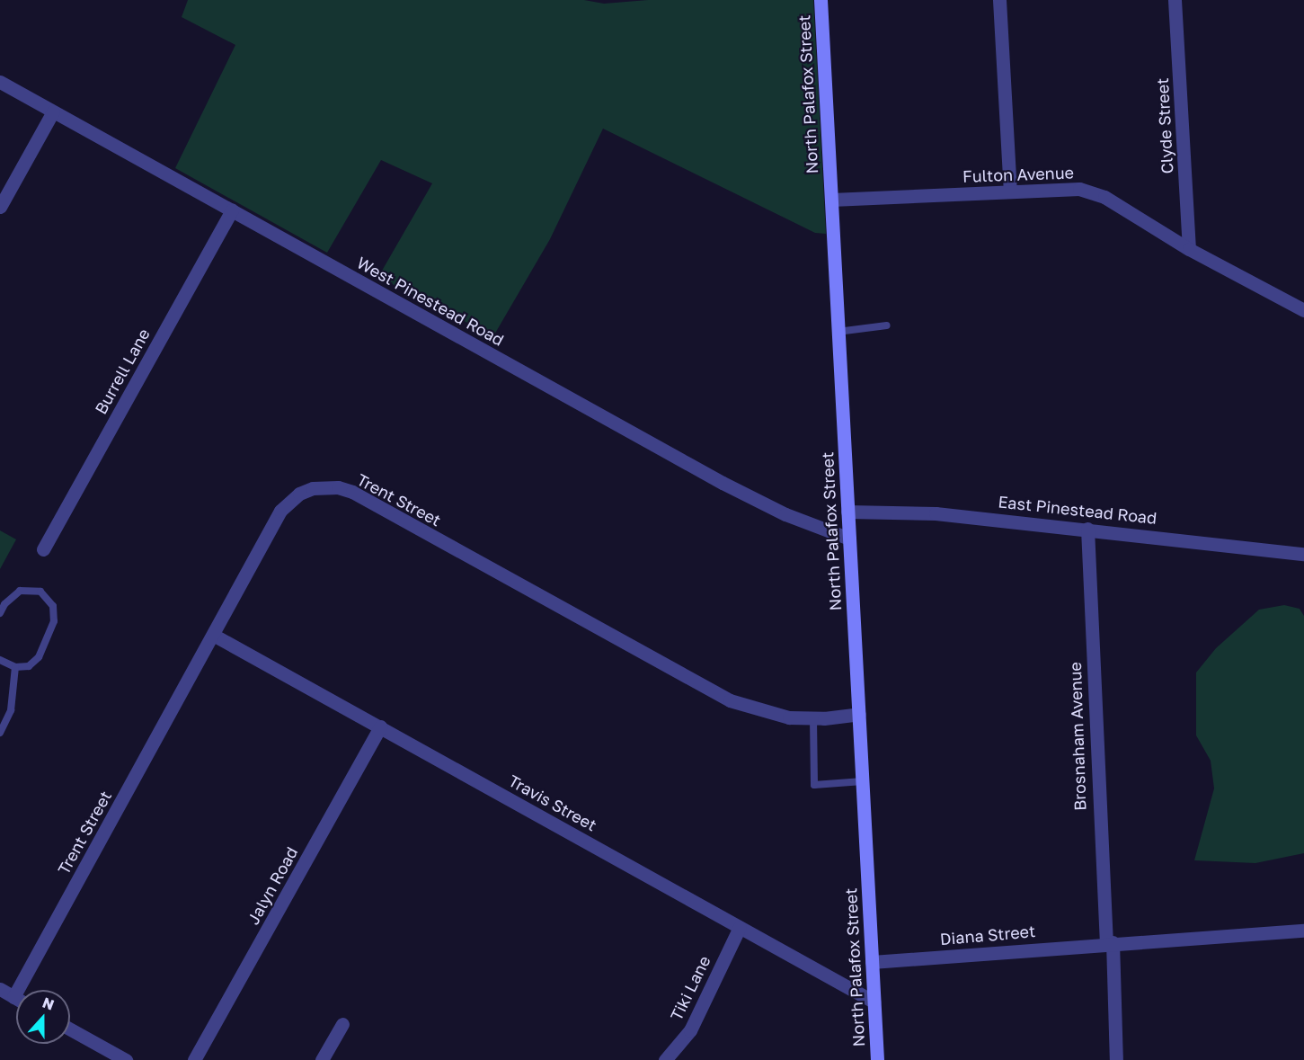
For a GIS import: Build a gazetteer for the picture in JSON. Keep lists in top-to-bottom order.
{
  "streets": {
    "main road": ["North Palafox Street"],
    "street": [
      "Clyde Street",
      "Fulton Avenue",
      "West Pinestead Road",
      "Burrell Lane",
      "Trent Street",
      "East Pinestead Road",
      "Brosnaham Avenue",
      "Travis Street",
      "Jalyn Road",
      "Diana Street",
      "Tiki Lane"
    ]
  },
  "crossings": [
    ["North Palafox Street", "Fulton Avenue"],
    ["North Palafox Street", "West Pinestead Road"],
    ["North Palafox Street", "Trent Street"],
    ["North Palafox Street", "East Pinestead Road"],
    ["North Palafox Street", "Travis Street"],
    ["North Palafox Street", "Diana Street"],
    ["Clyde Street", "Fulton Avenue"],
    ["West Pinestead Road", "Burrell Lane"],
    ["Trent Street", "Travis Street"],
    ["East Pinestead Road", "Brosnaham Avenue"],
    ["Brosnaham Avenue", "Diana Street"],
    ["Travis Street", "Jalyn Road"],
    ["Travis Street", "Tiki Lane"]
  ],
  "north": "top"
}
